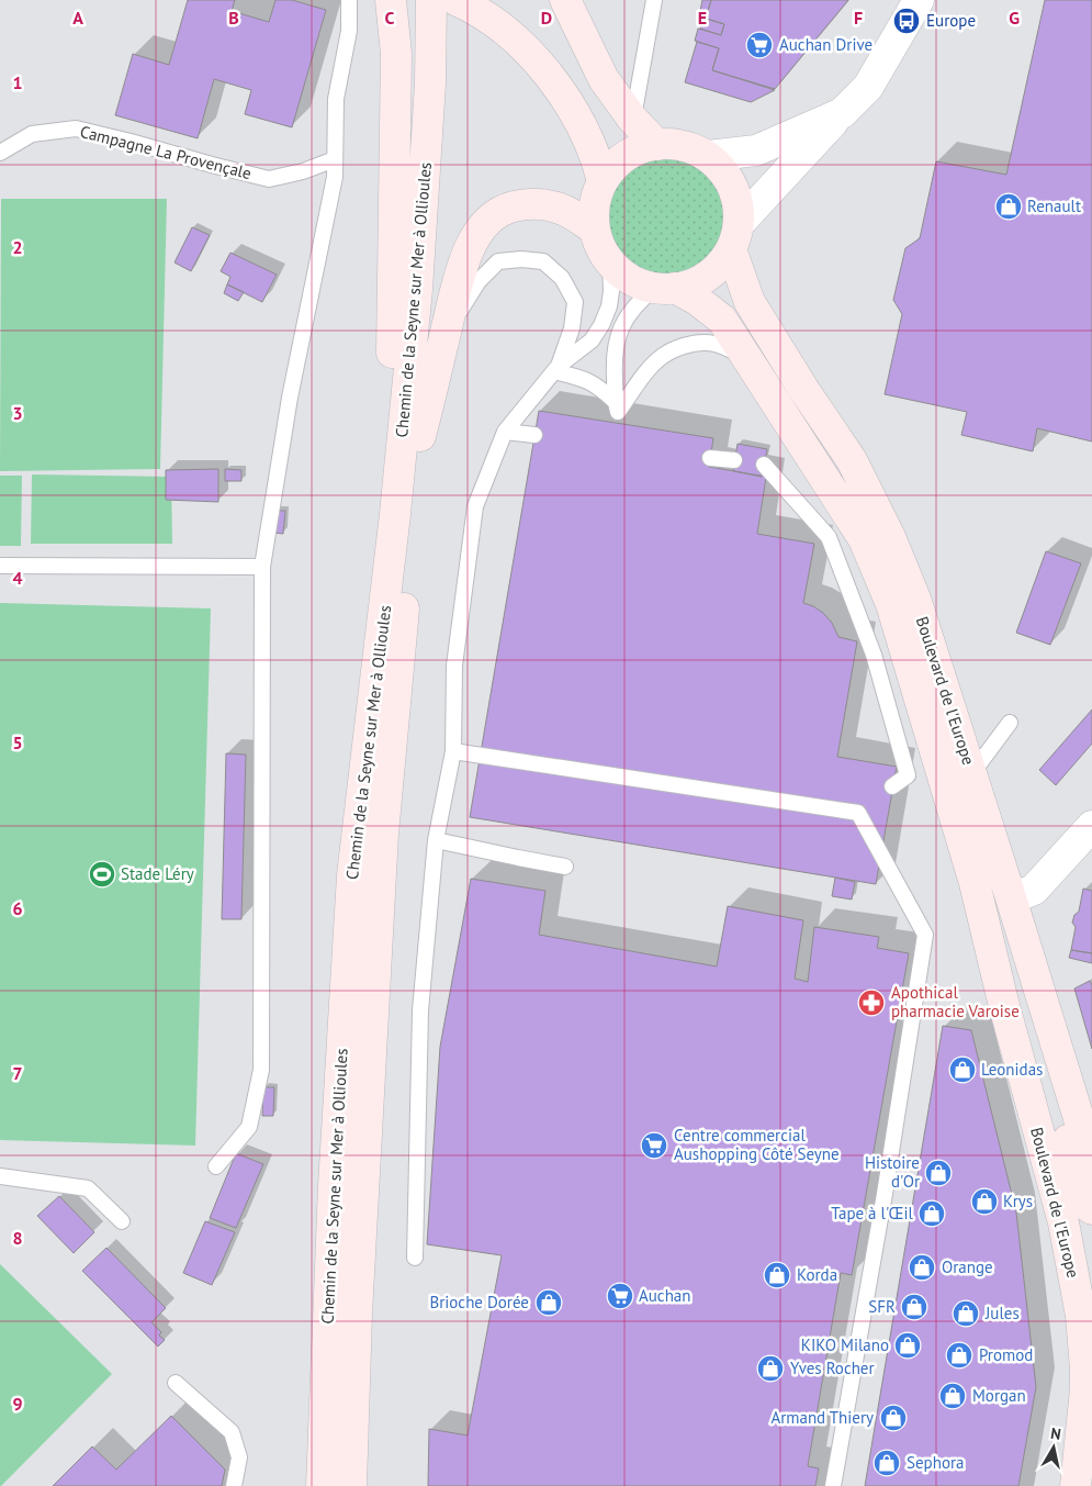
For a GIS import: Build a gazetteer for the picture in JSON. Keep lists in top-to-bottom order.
{
  "streets": {
    "main road": ["Chemin de la Seyne sur Mer à Ollioules", "Boulevard de l'Europe"],
    "lane": ["Campagne La Provençale"]
  },
  "places": {
    "bus stop": ["Europe"],
    "supermarket": ["Auchan Drive", "Centre commercial Aushopping Côté Seyne", "Auchan"],
    "shop": [
      "Renault",
      "Leonidas",
      "Histoire d'Or",
      "Krys",
      "Tape à l'Œil",
      "Orange",
      "Korda",
      "Brioche Dorée",
      "SFR",
      "Jules",
      "KIKO Milano",
      "Promod",
      "Yves Rocher",
      "Morgan",
      "Armand Thiery",
      "Sephora"
    ],
    "sports": ["Stade Léry"],
    "pharmacy": ["Apothical pharmacie Varoise"]
  },
  "north": "top",
  "grid": {
    "columns": [
      "A",
      "B",
      "C",
      "D",
      "E",
      "F",
      "G"
    ],
    "rows": [
      "1",
      "2",
      "3",
      "4",
      "5",
      "6",
      "7",
      "8",
      "9"
    ]
  }
}
